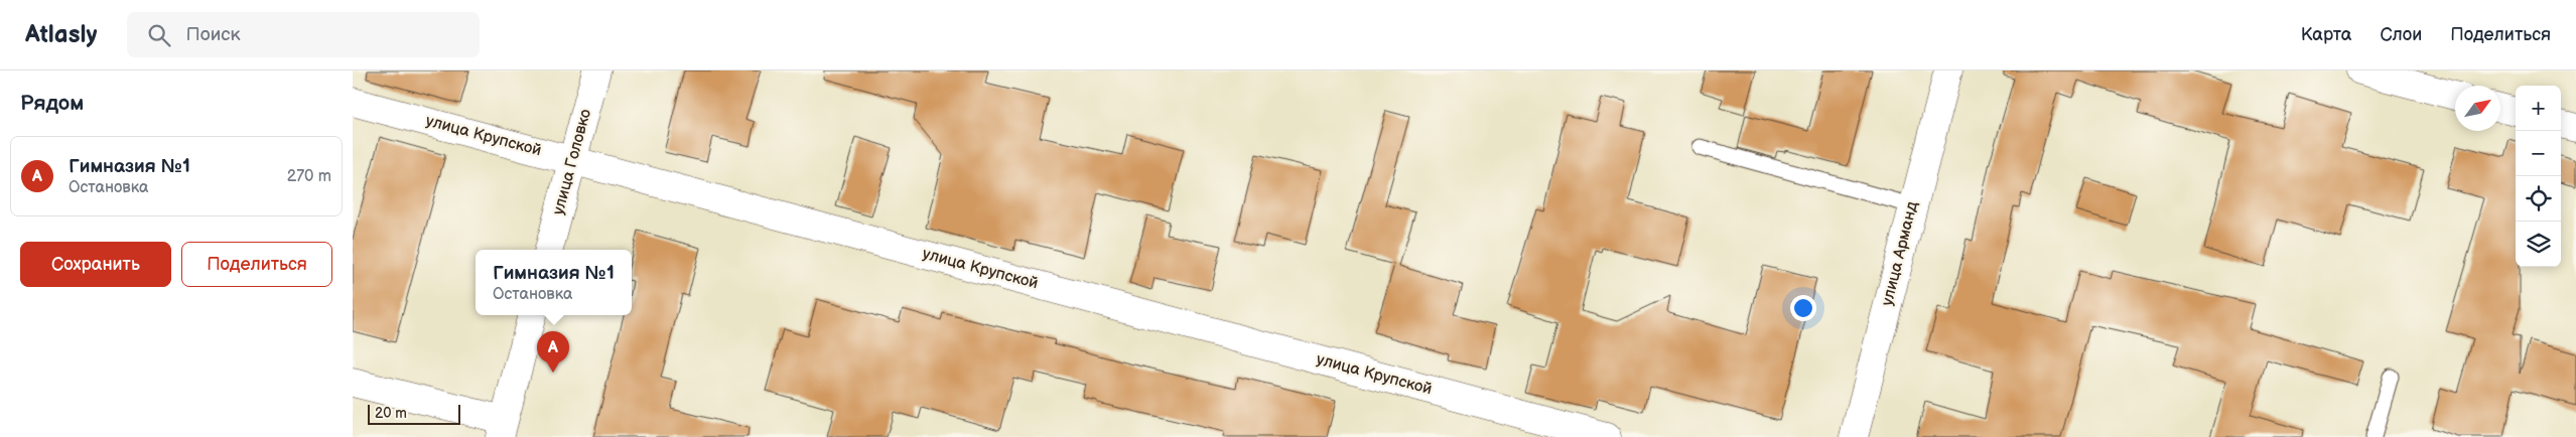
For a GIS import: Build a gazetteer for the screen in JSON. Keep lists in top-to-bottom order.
{
  "streets": {
    "street": ["улица Крупской", "улица Головко", "улица Арманд"]
  },
  "crossings": [
    ["улица Крупской", "улица Головко"]
  ],
  "scale_bar": "20 m",
  "north": "top right",
  "page": {
    "header": "Atlasly",
    "search": "Поиск",
    "nav": ["Карта", "Слои", "Поделиться"],
    "heading": "Рядом",
    "map_buttons": ["+", "−"],
    "list": [
      {
        "mark": "A",
        "name": "Гимназия №1",
        "note": "Остановка",
        "value": "270 m"
      }
    ],
    "buttons": ["Сохранить", "Поделиться"],
    "popup": ["Гимназия №1", "Остановка"],
    "pins": "A",
    "scale": "20 m"
  }
}
